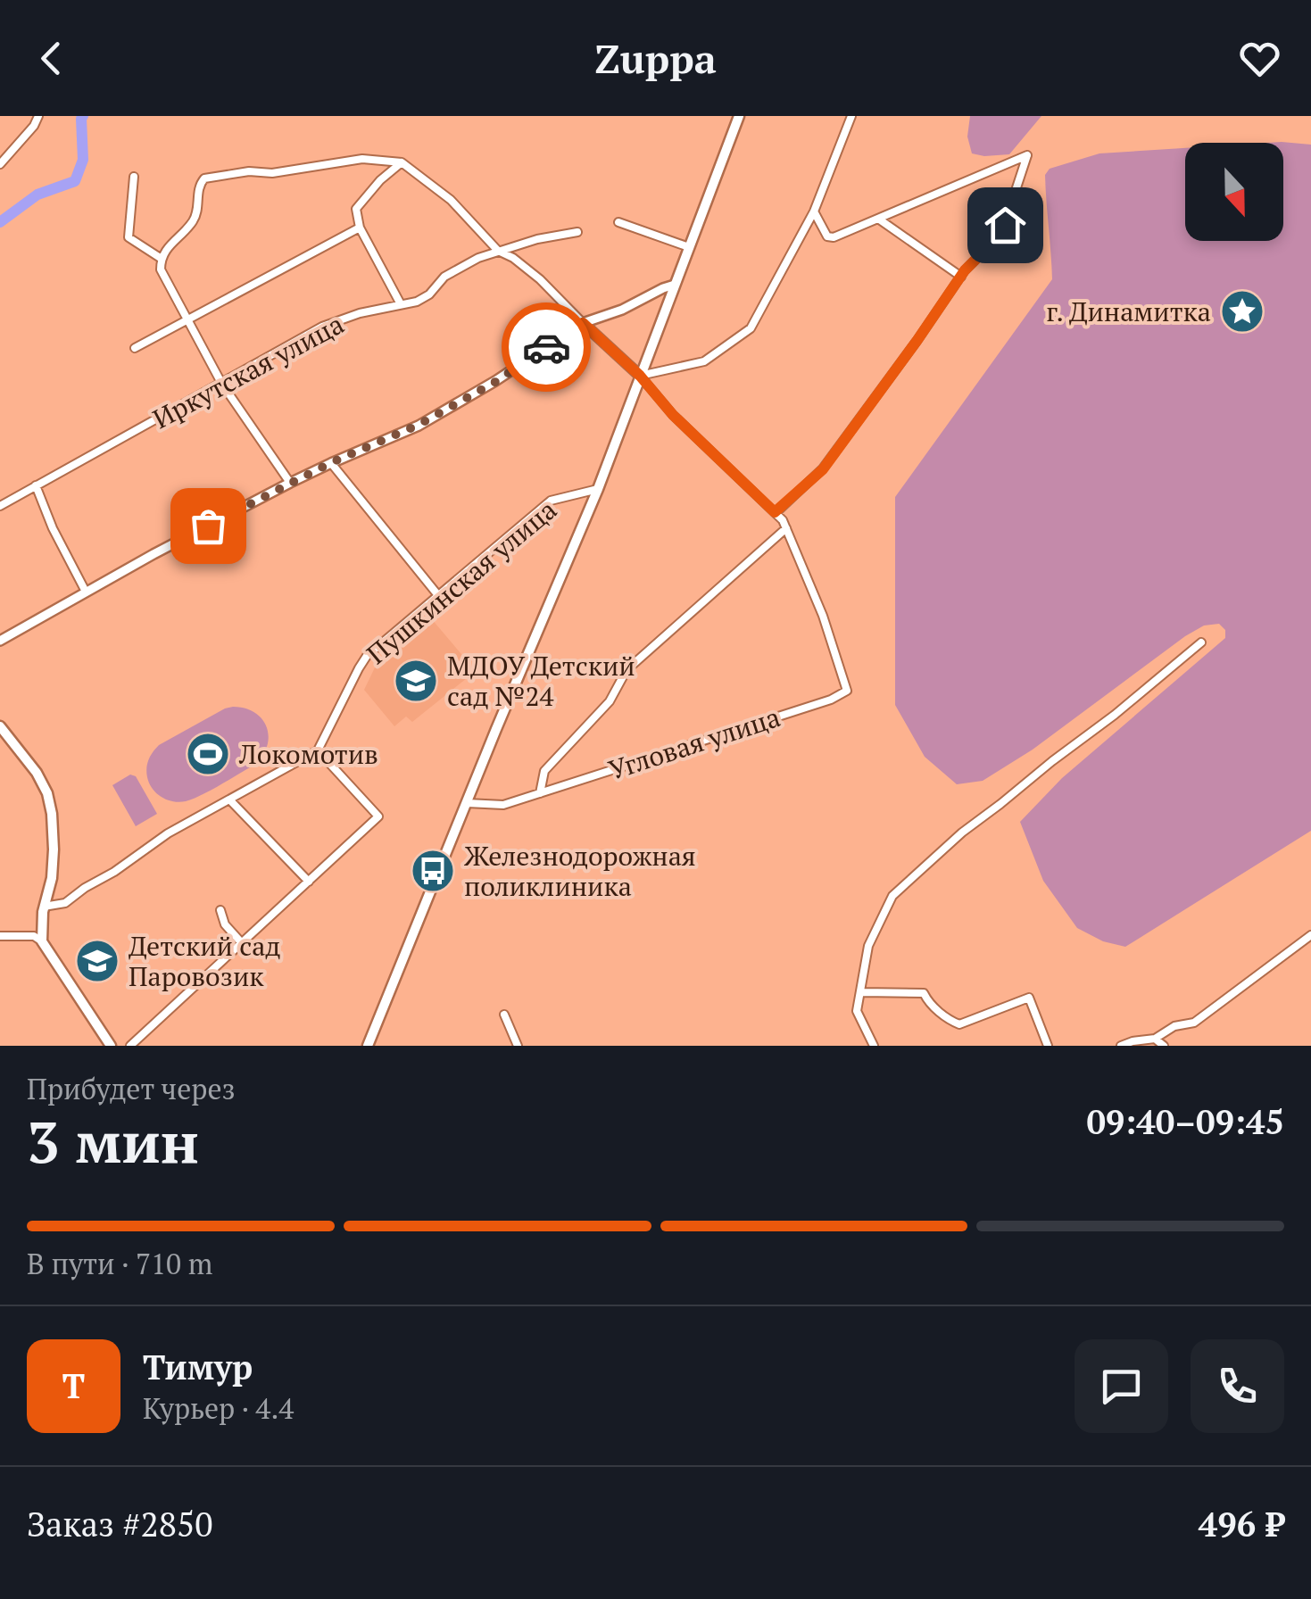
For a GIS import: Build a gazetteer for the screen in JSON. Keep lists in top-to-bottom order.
{
  "streets": {
    "main road": ["Пушкинская улица"],
    "street": ["Иркутская улица", "Угловая улица"]
  },
  "crossings": [
    ["Пушкинская улица", "Угловая улица"]
  ],
  "places": {
    "place": ["г. Динамитка"],
    "school or university": ["МДОУ Детский сад №24", "Детский сад Паровозик"],
    "sports": ["Локомотив"],
    "bus stop": ["Железнодорожная поликлиника"]
  },
  "north": "bottom",
  "page": {
    "header": "Zuppa",
    "heading": ["3 мин", "Прибудет через", "09:40–09:45"],
    "panel": [
      "Тимур",
      "Курьер · 4.4",
      "Заказ #2850",
      "496 ₽"
    ],
    "bar": "В пути · 710 m",
    "round": "Т"
  }
}
